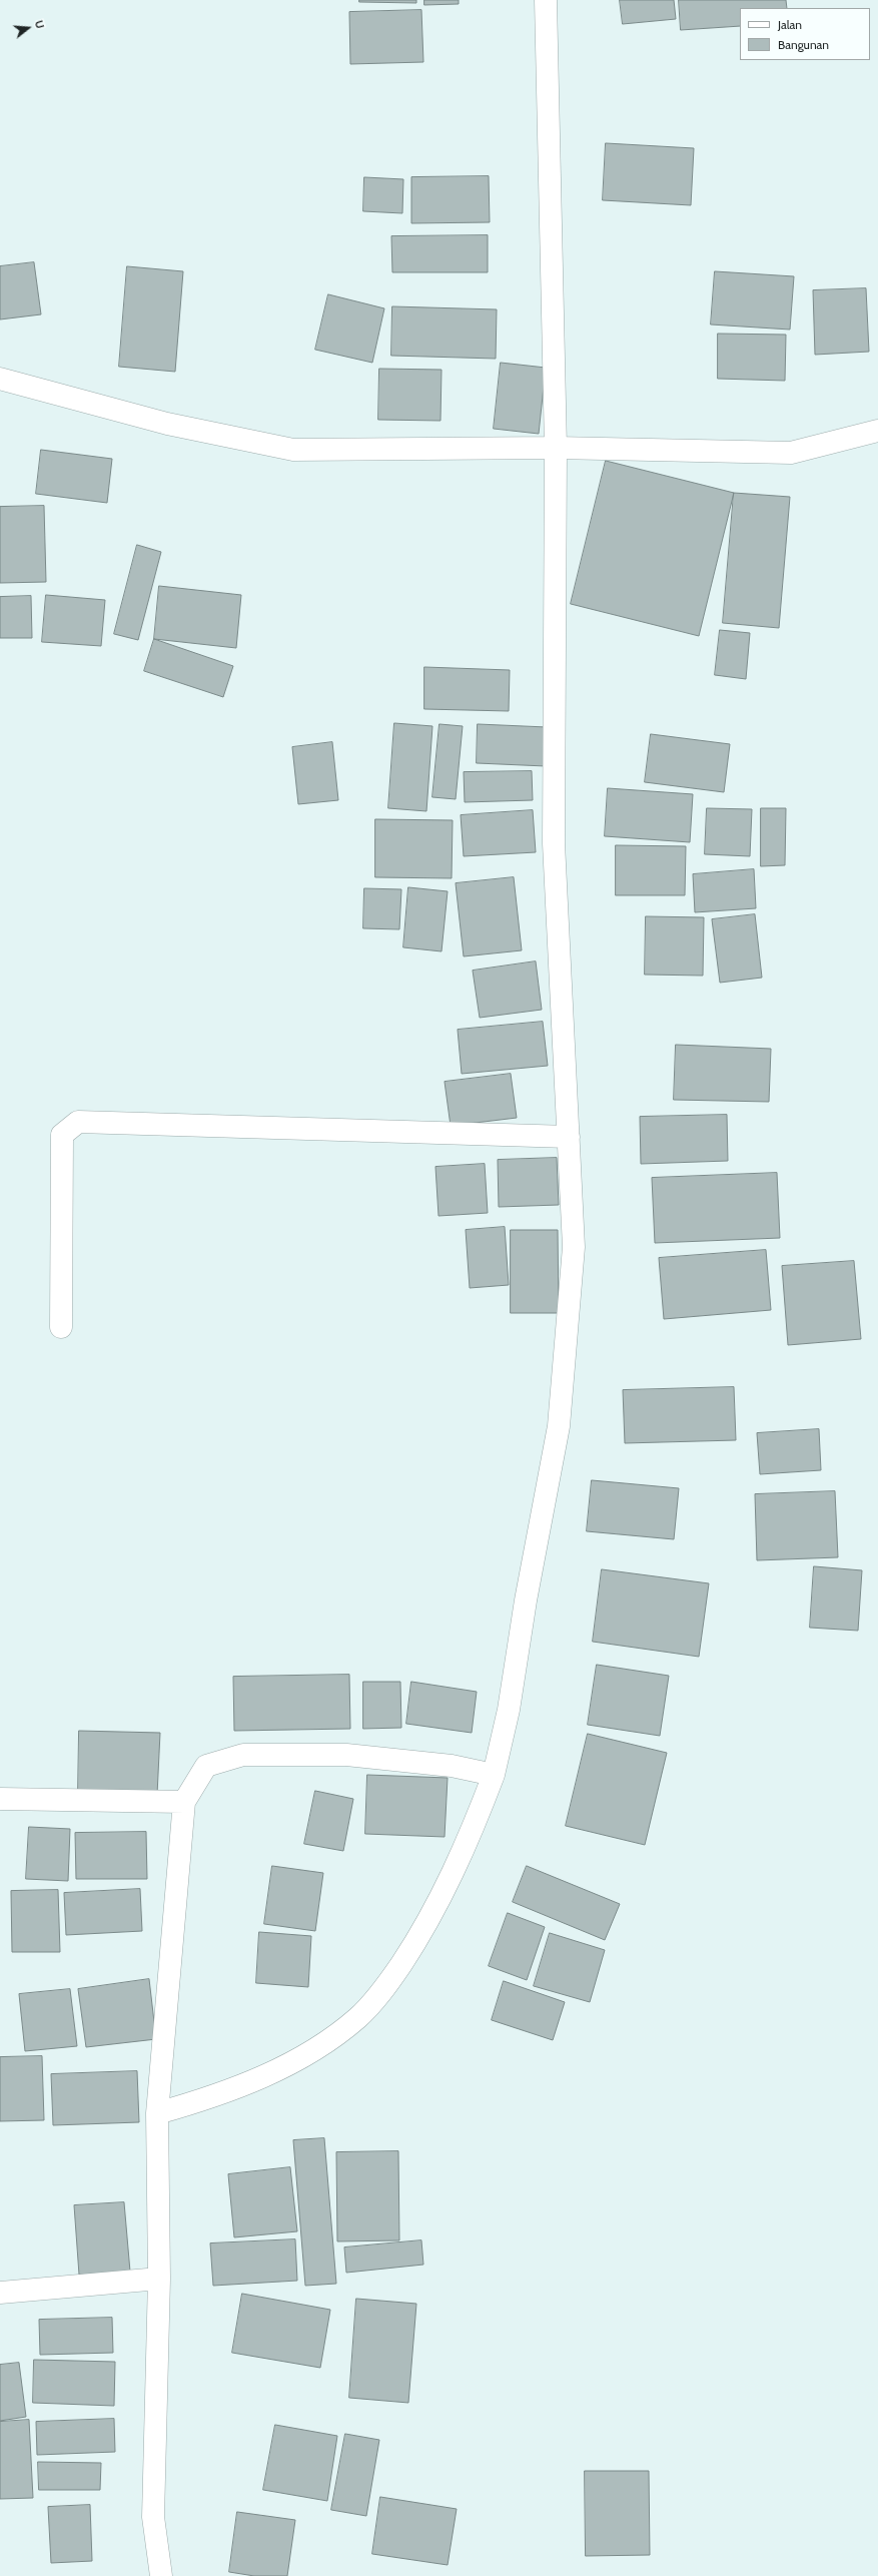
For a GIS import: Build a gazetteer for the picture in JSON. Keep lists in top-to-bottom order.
{
  "legend": ["Jalan", "Bangunan"],
  "north": "right"
}
